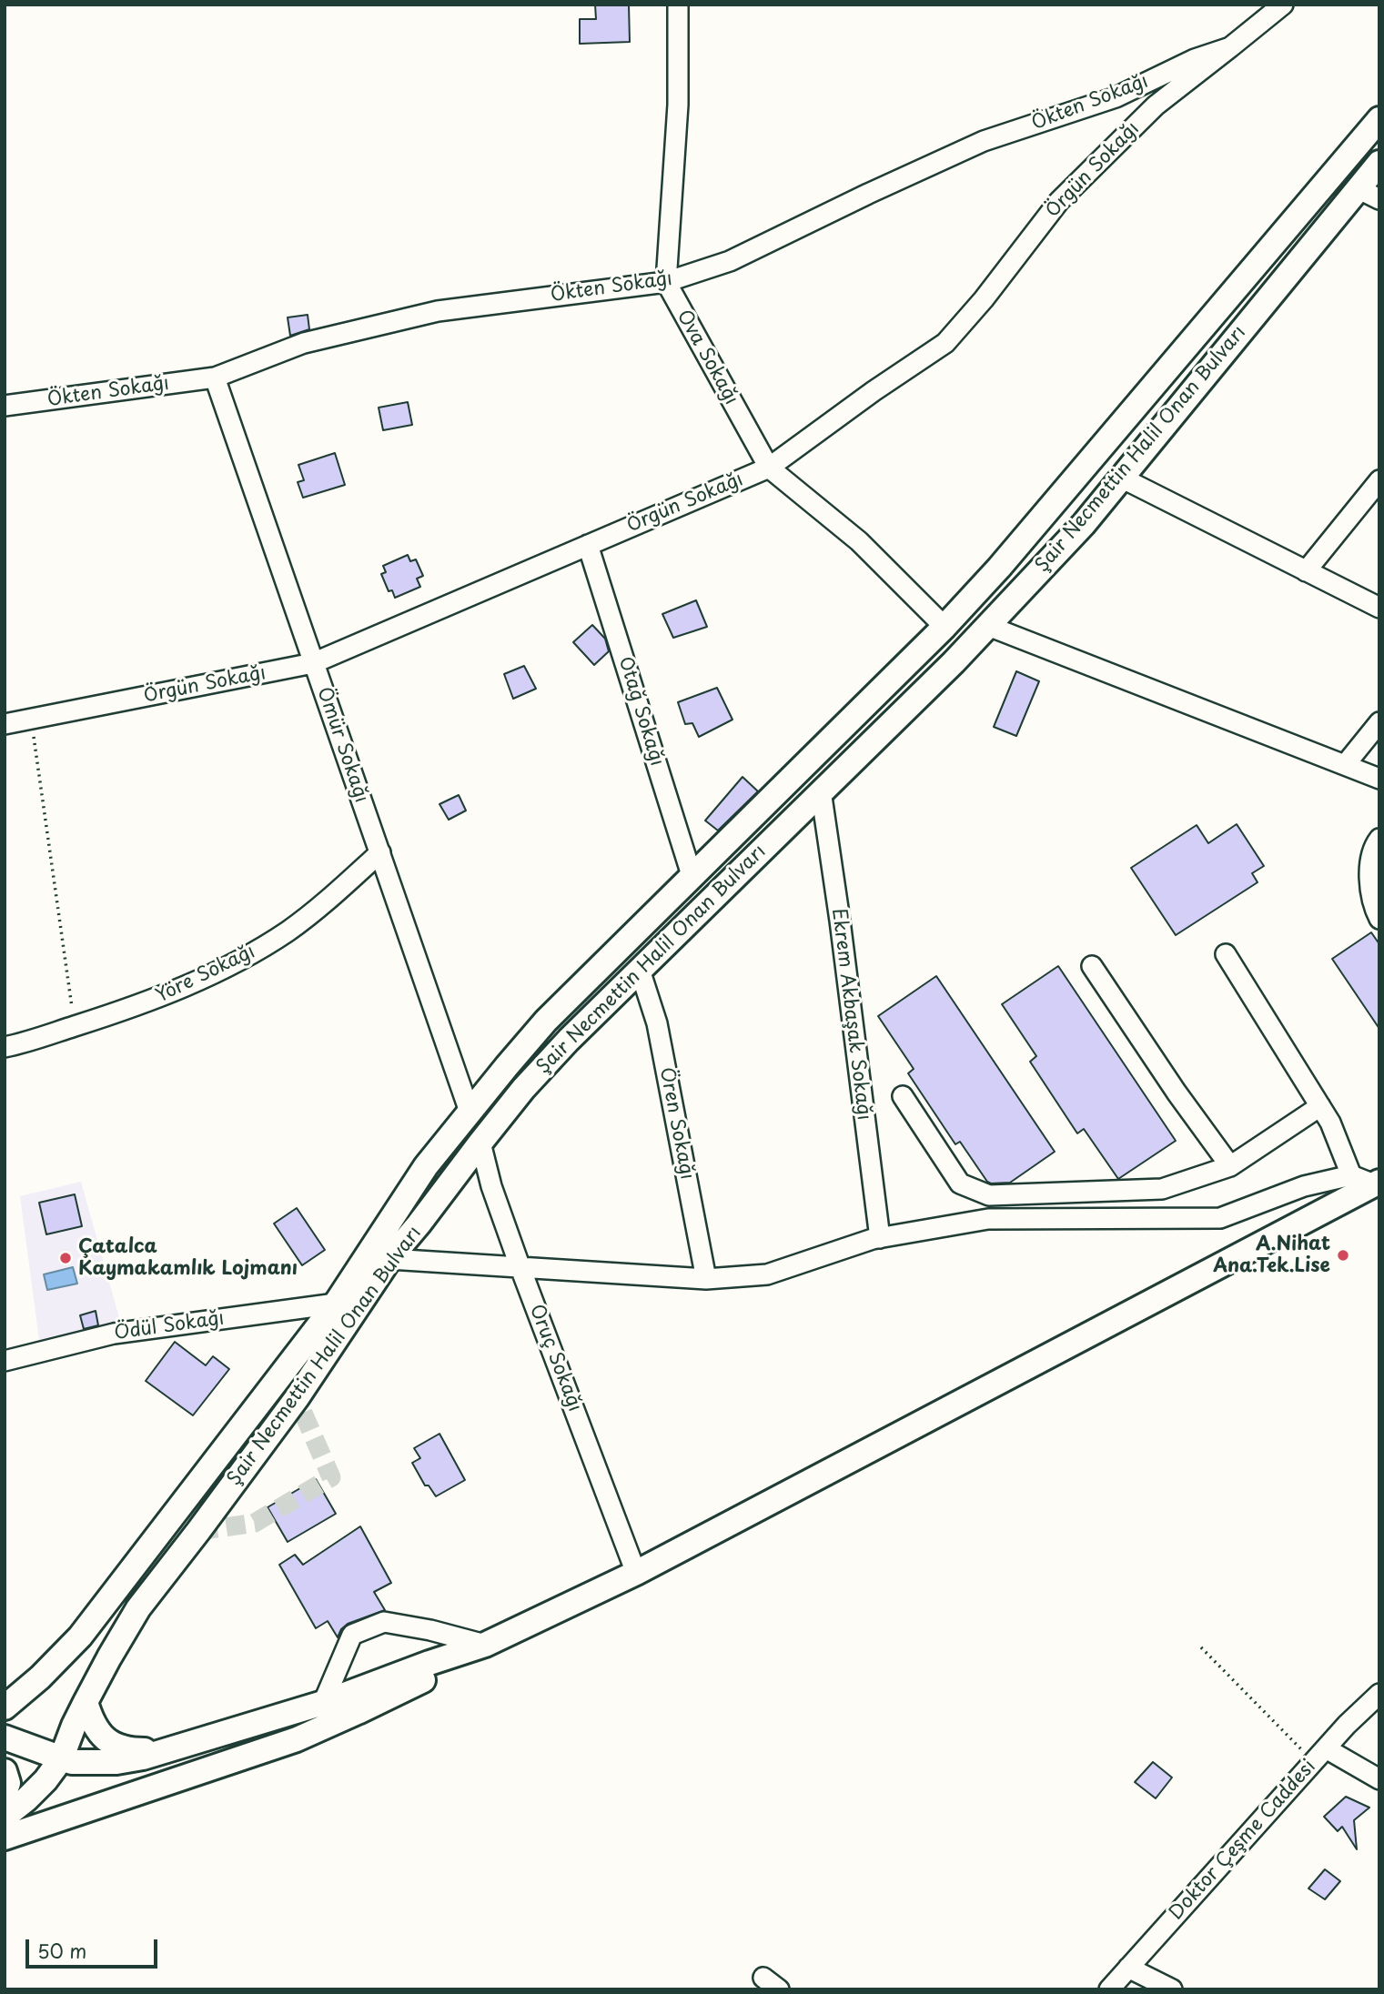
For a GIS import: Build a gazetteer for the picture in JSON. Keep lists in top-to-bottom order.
{
  "streets": {
    "main road": ["Şair Necmettin Halil Onan Bulvarı"],
    "street": [
      "Ökten Sokağı",
      "Örgün Sokağı",
      "Ova Sokağı",
      "Otağ Sokağı",
      "Ömür Sokağı",
      "Yöre Sokağı",
      "Ekrem Akbaşak Sokağı",
      "Ören Sokağı",
      "Ödül Sokağı",
      "Oruç Sokağı",
      "Doktor Çeşme Caddesi"
    ]
  },
  "crossings": [
    ["Ökten Sokağı", "Örgün Sokağı"],
    ["Ökten Sokağı", "Ova Sokağı"],
    ["Ökten Sokağı", "Ömür Sokağı"],
    ["Örgün Sokağı", "Ova Sokağı"],
    ["Örgün Sokağı", "Otağ Sokağı"],
    ["Örgün Sokağı", "Ömür Sokağı"],
    ["Ova Sokağı", "Şair Necmettin Halil Onan Bulvarı"],
    ["Şair Necmettin Halil Onan Bulvarı", "Otağ Sokağı"],
    ["Şair Necmettin Halil Onan Bulvarı", "Ömür Sokağı"],
    ["Şair Necmettin Halil Onan Bulvarı", "Ekrem Akbaşak Sokağı"],
    ["Şair Necmettin Halil Onan Bulvarı", "Ören Sokağı"],
    ["Şair Necmettin Halil Onan Bulvarı", "Ödül Sokağı"],
    ["Şair Necmettin Halil Onan Bulvarı", "Oruç Sokağı"],
    ["Ömür Sokağı", "Yöre Sokağı"]
  ],
  "places": ["A.Nihat Ana.Tek.Lise", "Çatalca Kaymakamlık Lojmanı"],
  "scale_bar": "50 m"
}
